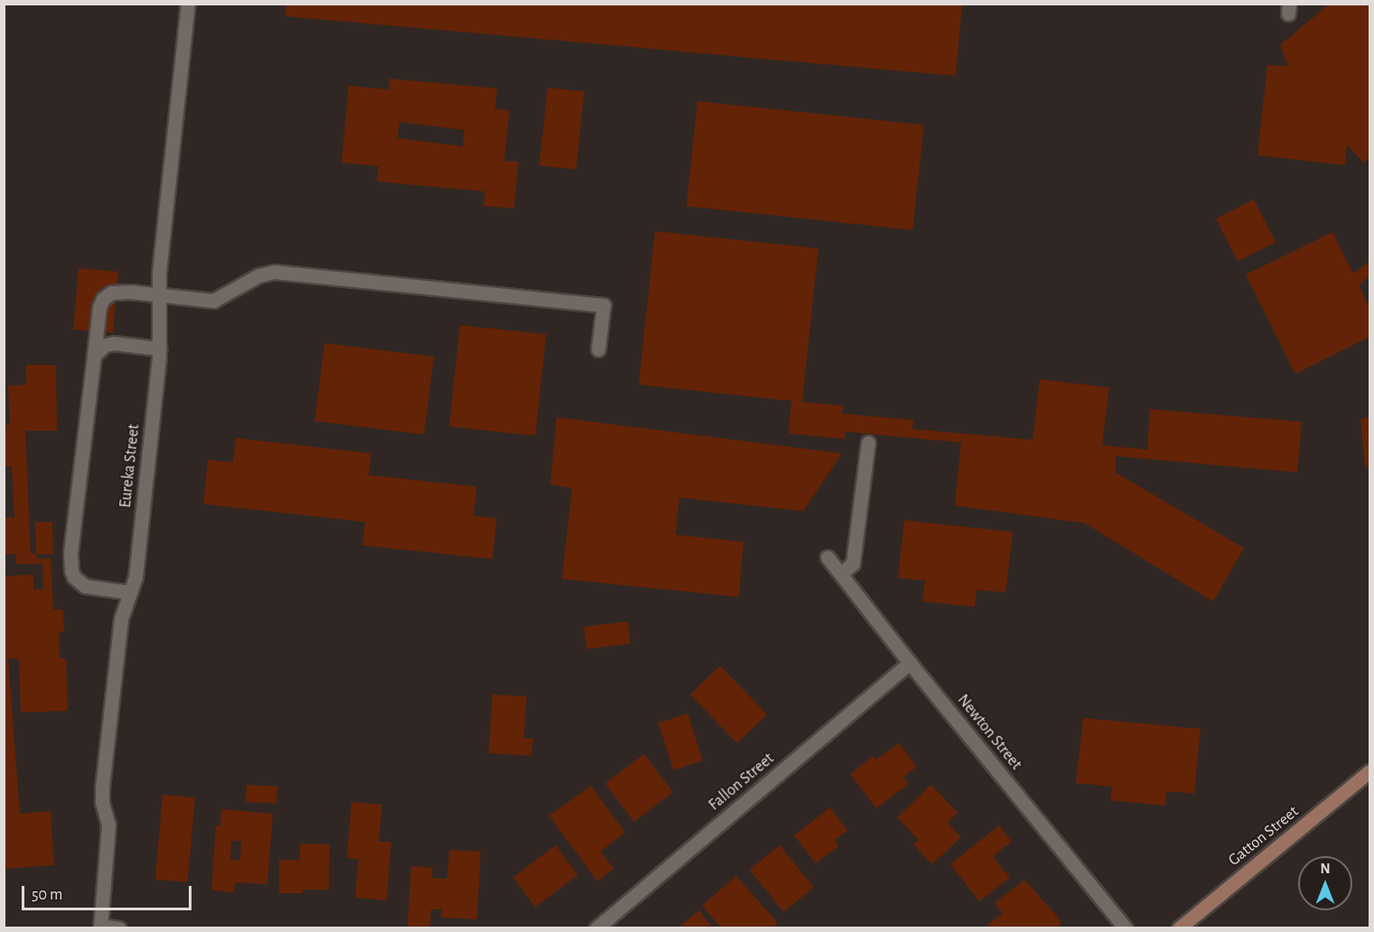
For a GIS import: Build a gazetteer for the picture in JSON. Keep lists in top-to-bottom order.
{
  "streets": {
    "street": [
      "Eureka Street",
      "Newton Street",
      "Fallon Street",
      "Gatton Street"
    ]
  },
  "crossings": [
    ["Newton Street", "Fallon Street"]
  ],
  "scale_bar": "50 m",
  "north": "top"
}
